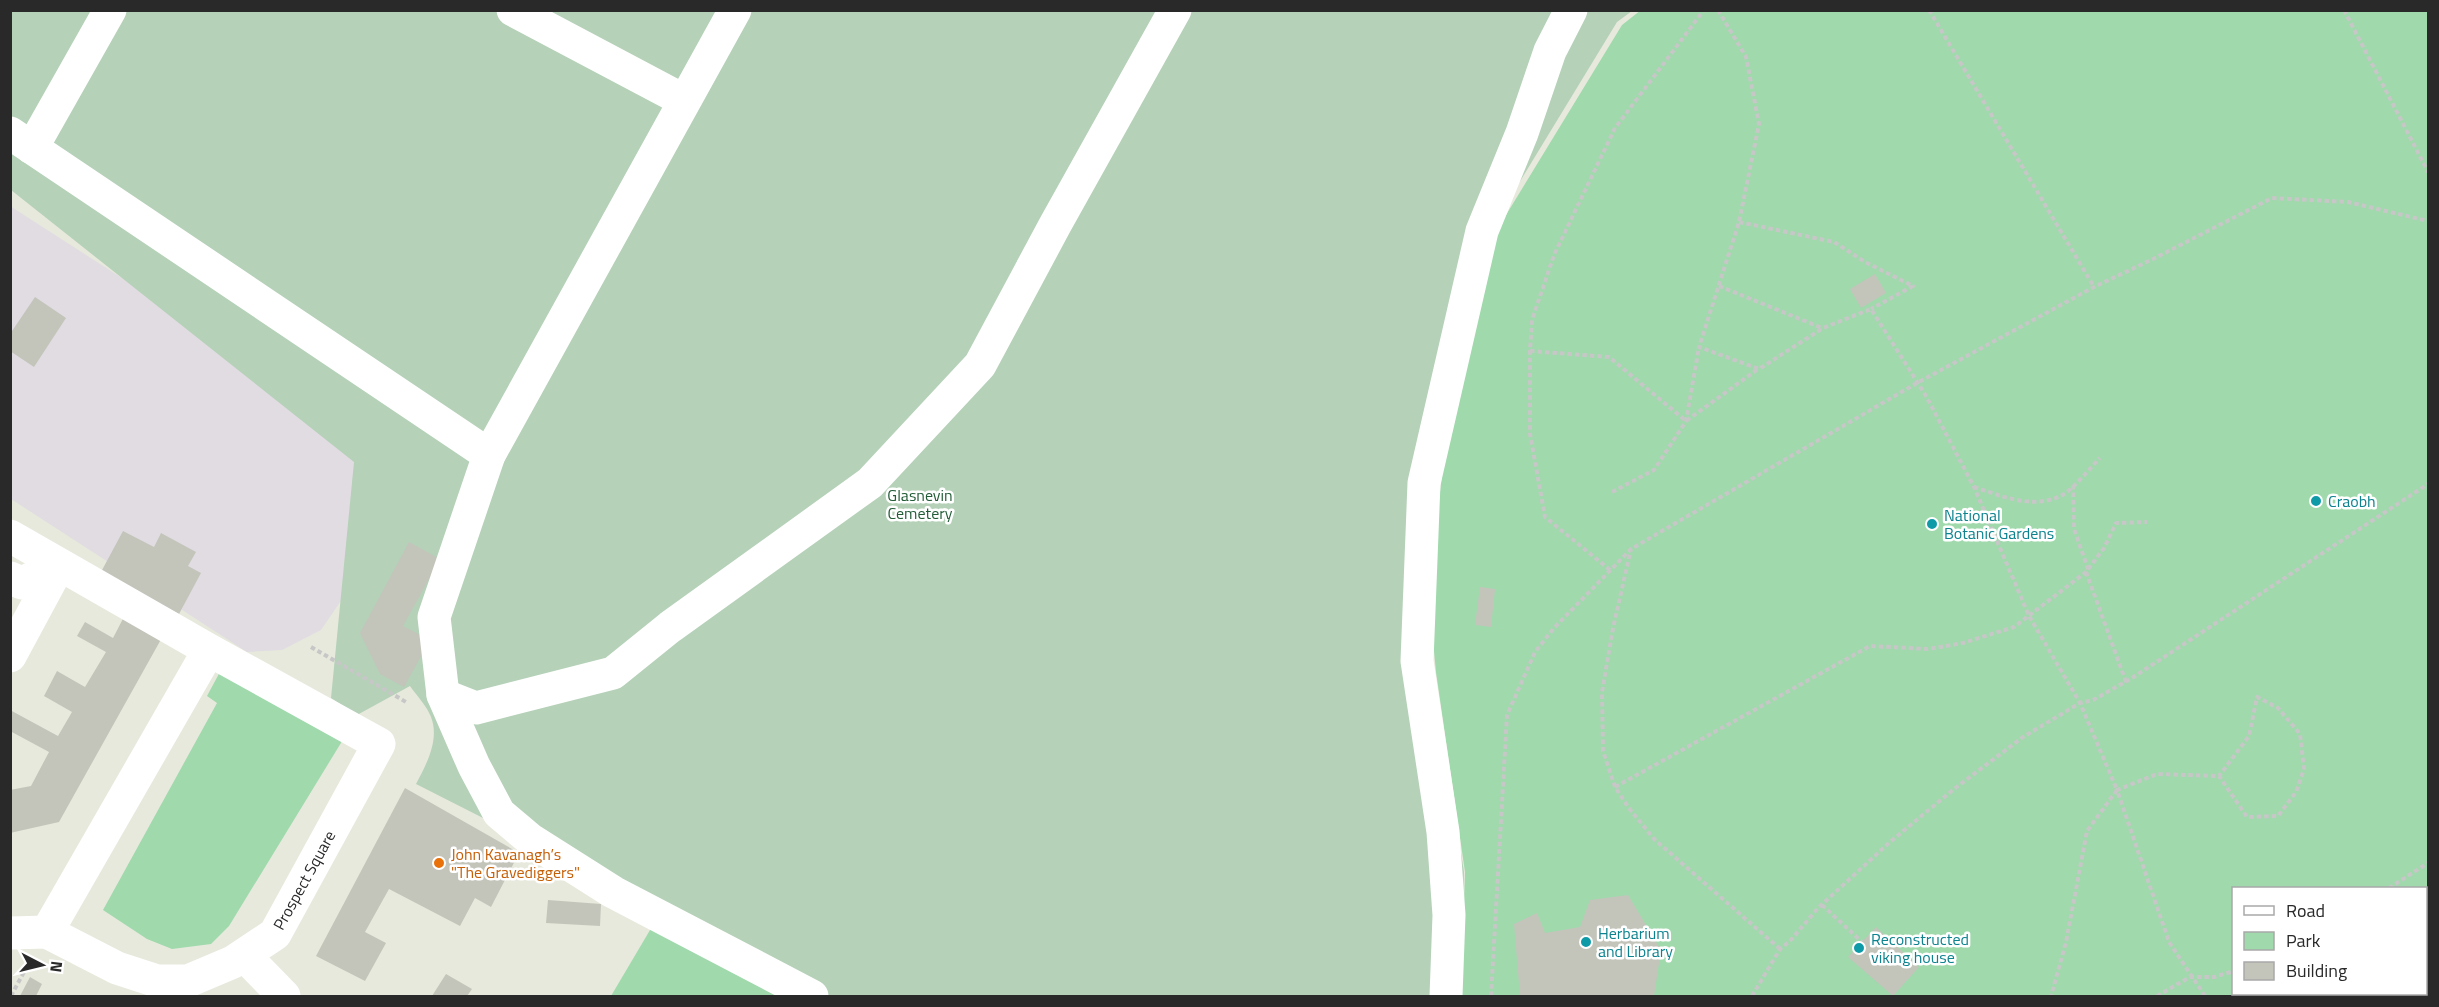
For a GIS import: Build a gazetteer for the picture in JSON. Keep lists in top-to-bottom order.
{
  "streets": {
    "street": ["Prospect Square"]
  },
  "parks": ["Glasnevin Cemetery"],
  "places": [
    "Craobh",
    "National Botanic Gardens",
    "John Kavanagh’s \"The Gravediggers\"",
    "Herbarium and Library",
    "Reconstructed viking house"
  ],
  "legend": ["Road", "Park", "Building"],
  "north": "right"
}
